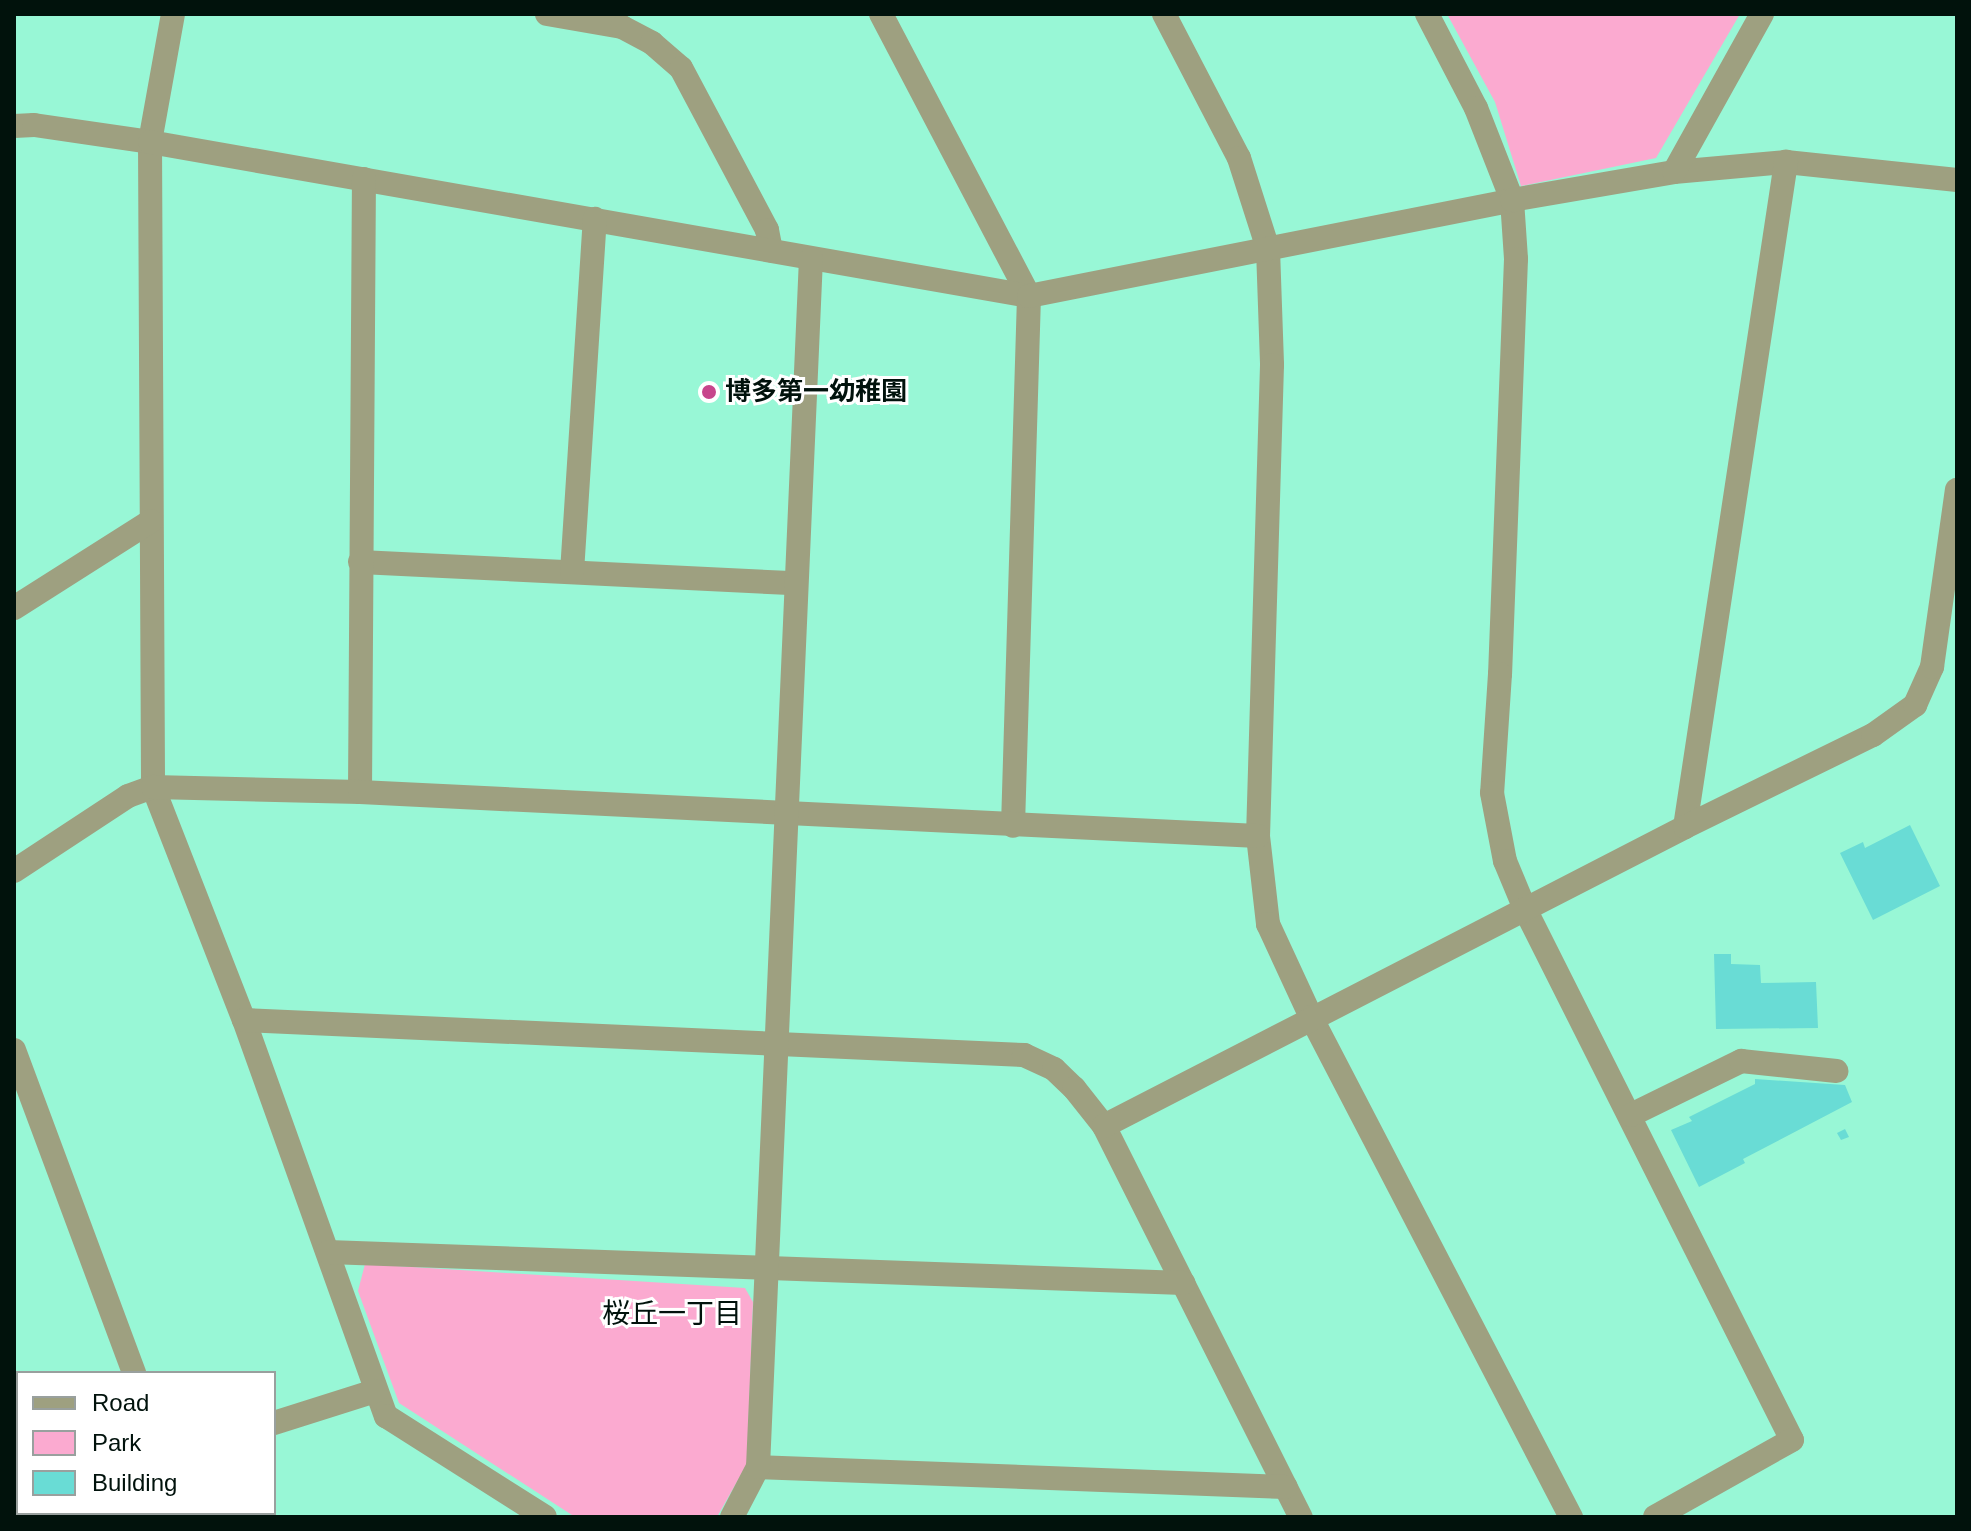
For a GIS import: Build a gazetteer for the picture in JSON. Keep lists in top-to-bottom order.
{
  "districts": ["桜丘一丁目"],
  "places": ["博多第一幼稚園"],
  "legend": ["Road", "Park", "Building"]
}
